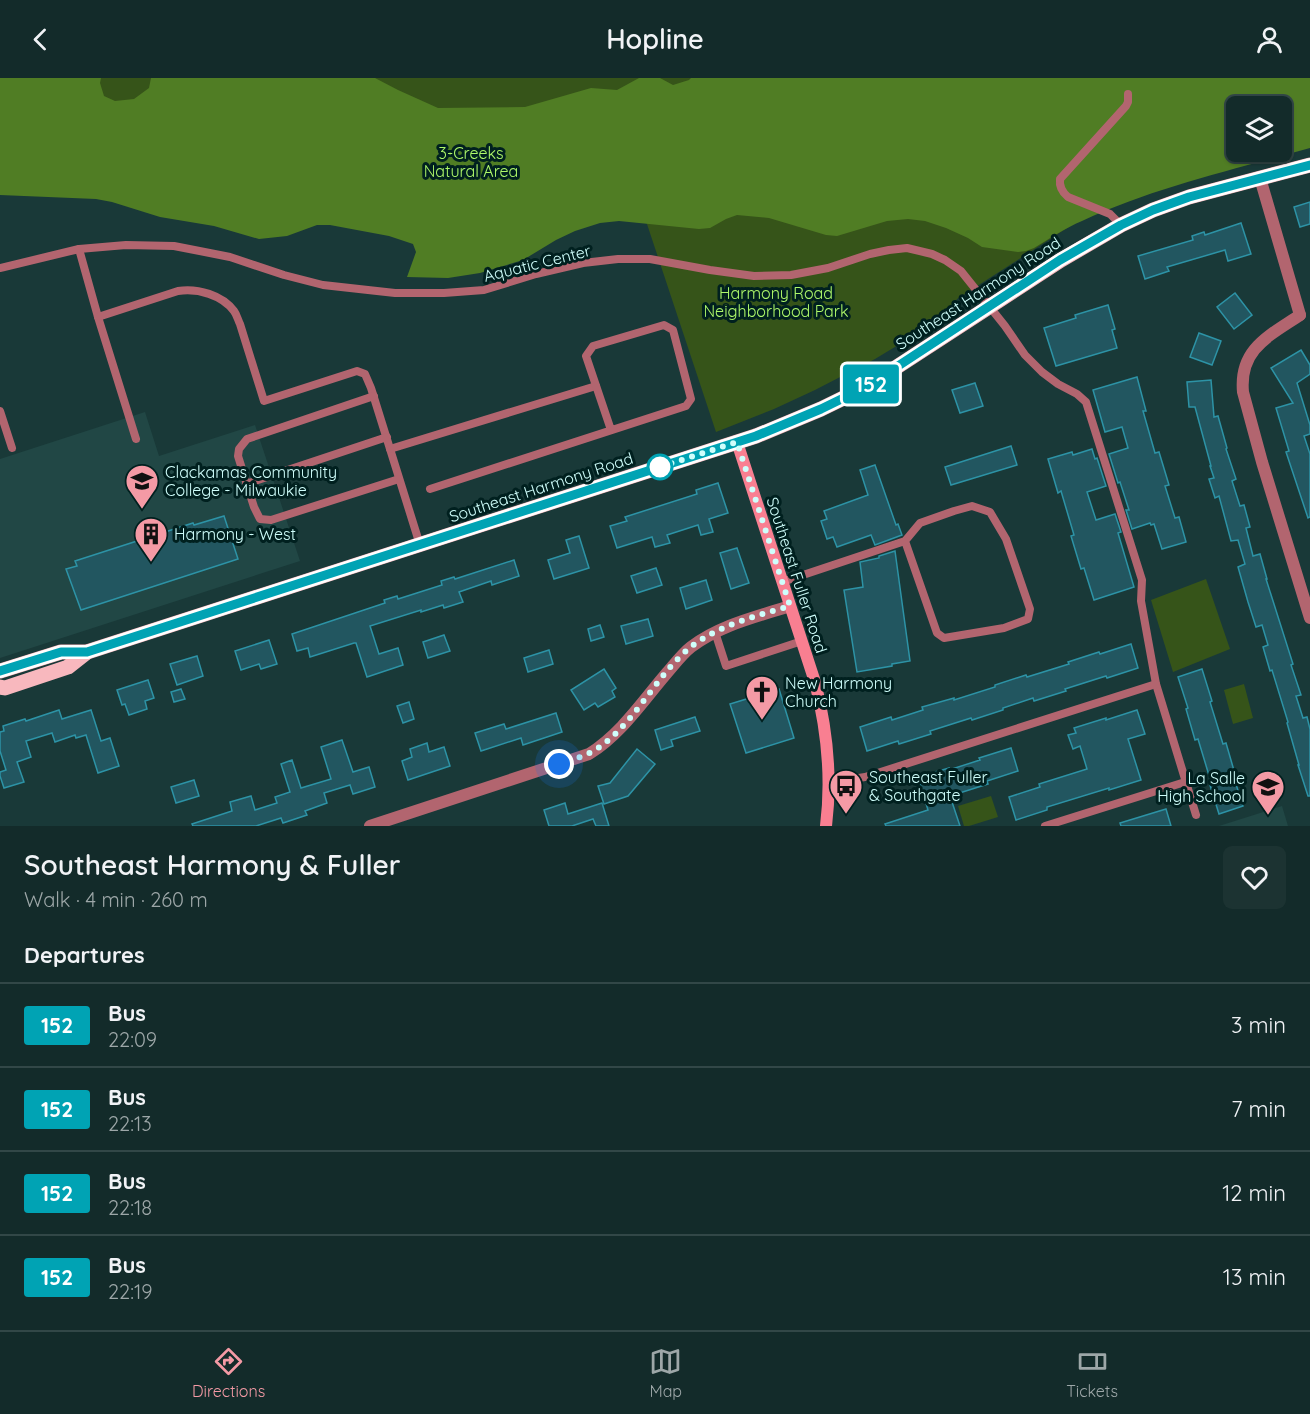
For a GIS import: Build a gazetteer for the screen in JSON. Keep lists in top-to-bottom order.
{
  "streets": {
    "main road": ["Southeast Harmony Road"],
    "street": ["Southeast Fuller Road"],
    "lane": ["Aquatic Center"]
  },
  "crossings": [
    ["Aquatic Center", "Southeast Harmony Road"],
    ["Southeast Harmony Road", "Southeast Fuller Road"]
  ],
  "parks": ["3-Creeks Natural Area", "Harmony Road Neighborhood Park"],
  "places": {
    "school or university": ["Clackamas Community College - Milwaukie", "La Salle High School"],
    "building": ["Harmony - West"],
    "church": ["New Harmony Church"],
    "bus stop": ["Southeast Fuller & Southgate"]
  },
  "lines": ["bus line 152"],
  "page": {
    "header": "Hopline",
    "on_map": "152",
    "heading": [
      ["Southeast Harmony & Fuller", "Walk · 4 min · 260 m"],
      "Departures"
    ],
    "list": [
      {
        "mark": "152",
        "name": "Bus",
        "note": "22:09",
        "value": "3 min"
      },
      {
        "mark": "152",
        "name": "Bus",
        "note": "22:13",
        "value": "7 min"
      },
      {
        "mark": "152",
        "name": "Bus",
        "note": "22:18",
        "value": "12 min"
      },
      {
        "mark": "152",
        "name": "Bus",
        "note": "22:19",
        "value": "13 min"
      }
    ],
    "tabs": ["Directions", "Map", "Tickets"]
  }
}
